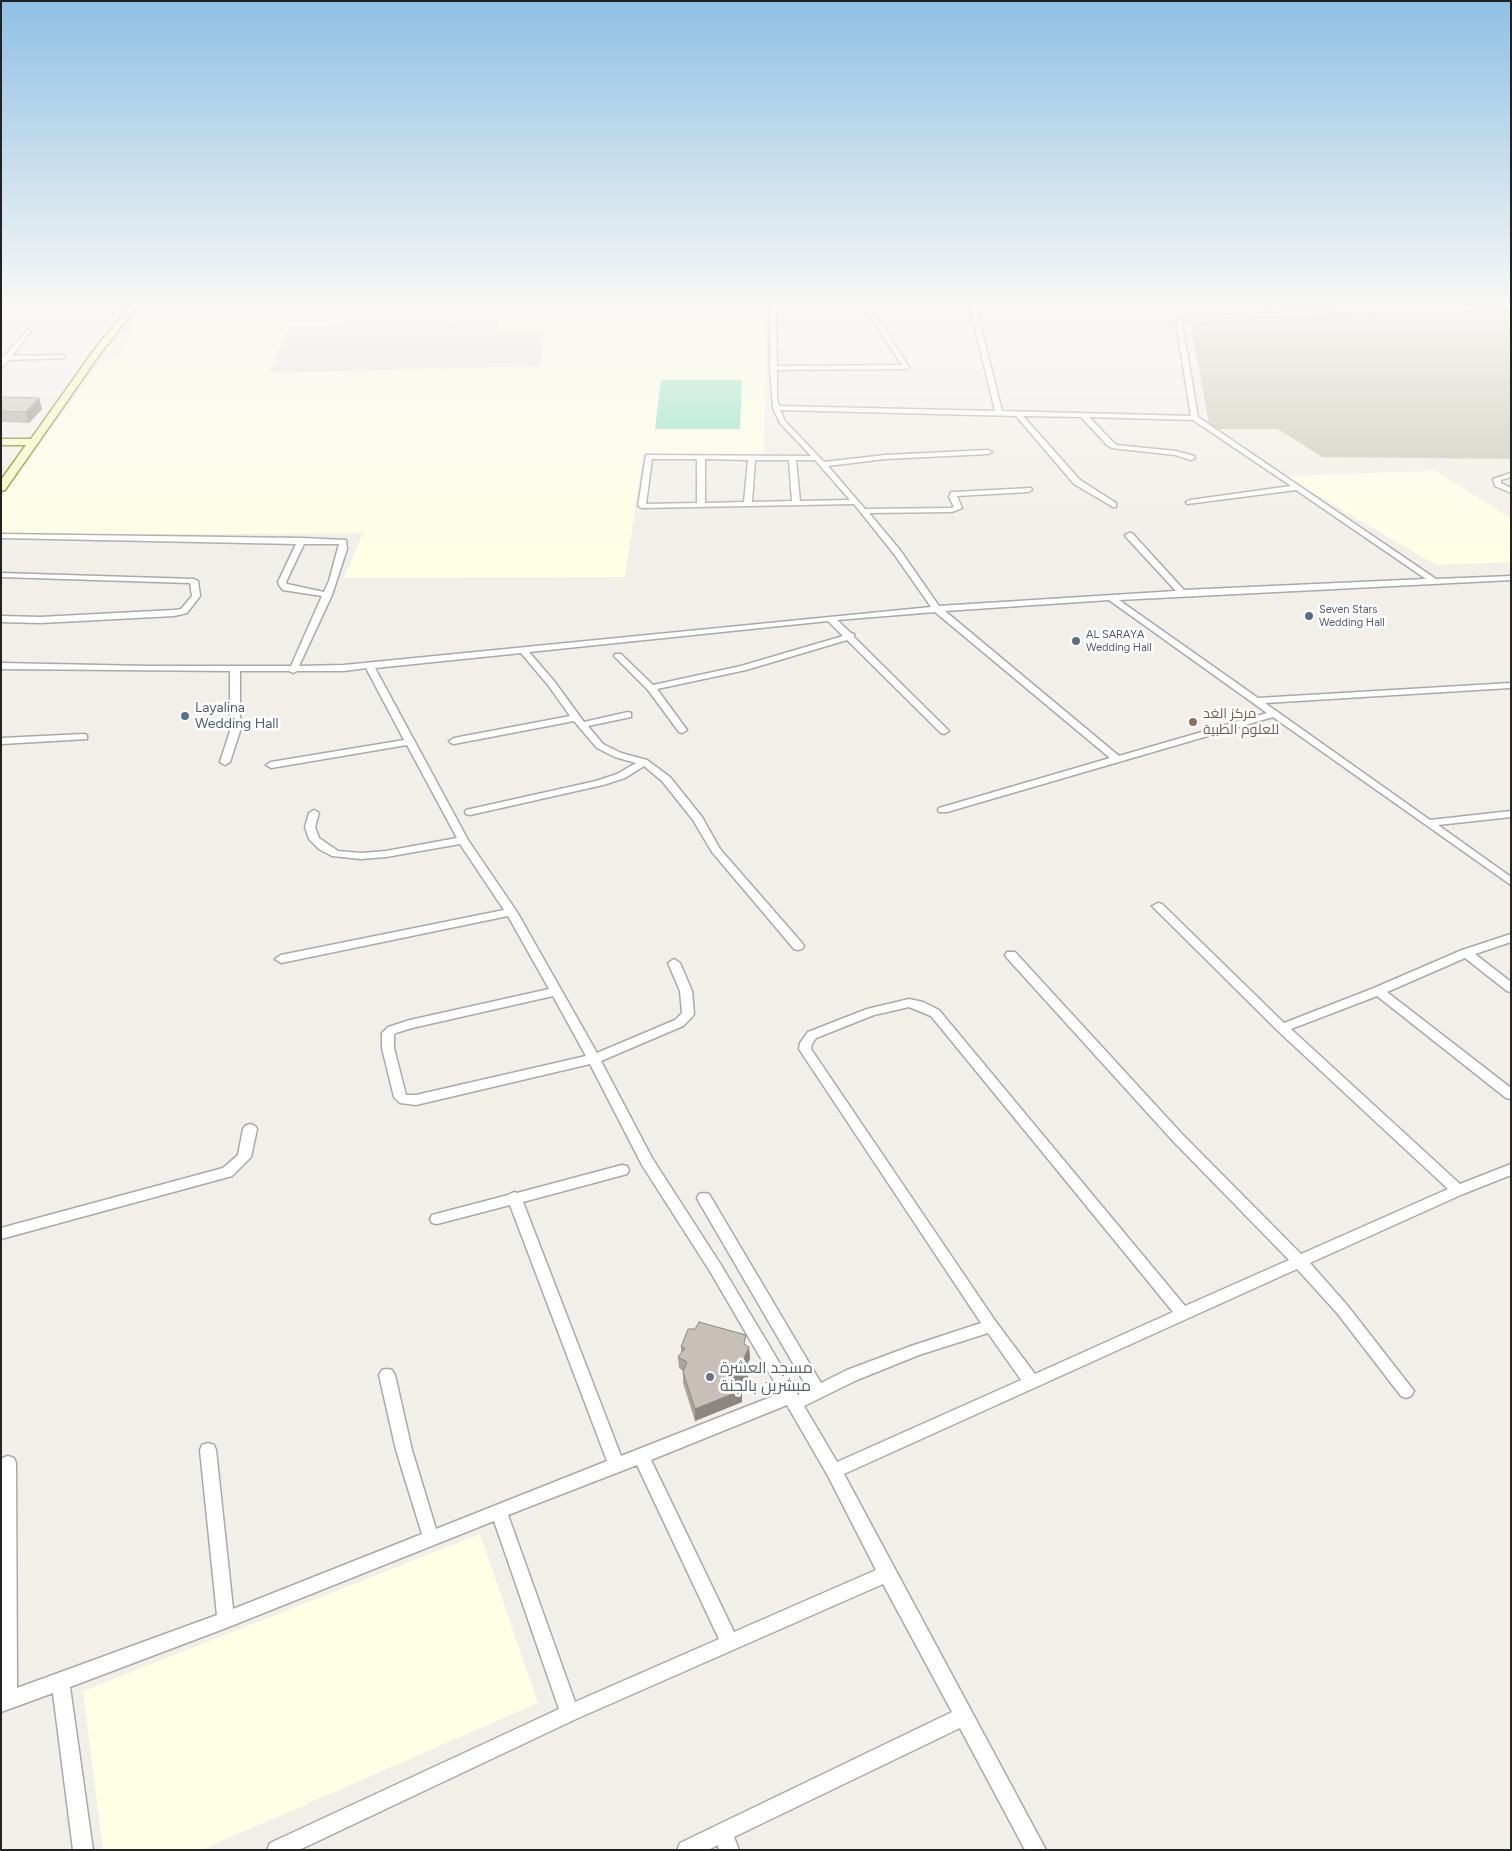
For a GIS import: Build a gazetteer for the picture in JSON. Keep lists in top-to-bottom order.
{
  "places": [
    "Seven Stars Wedding Hall",
    "AL SARAYA Wedding Hall",
    "Layalina Wedding Hall",
    "مركز الغد للعلوم الطبية",
    "مسجد العشرة مبشرين بالجنة"
  ]
}
